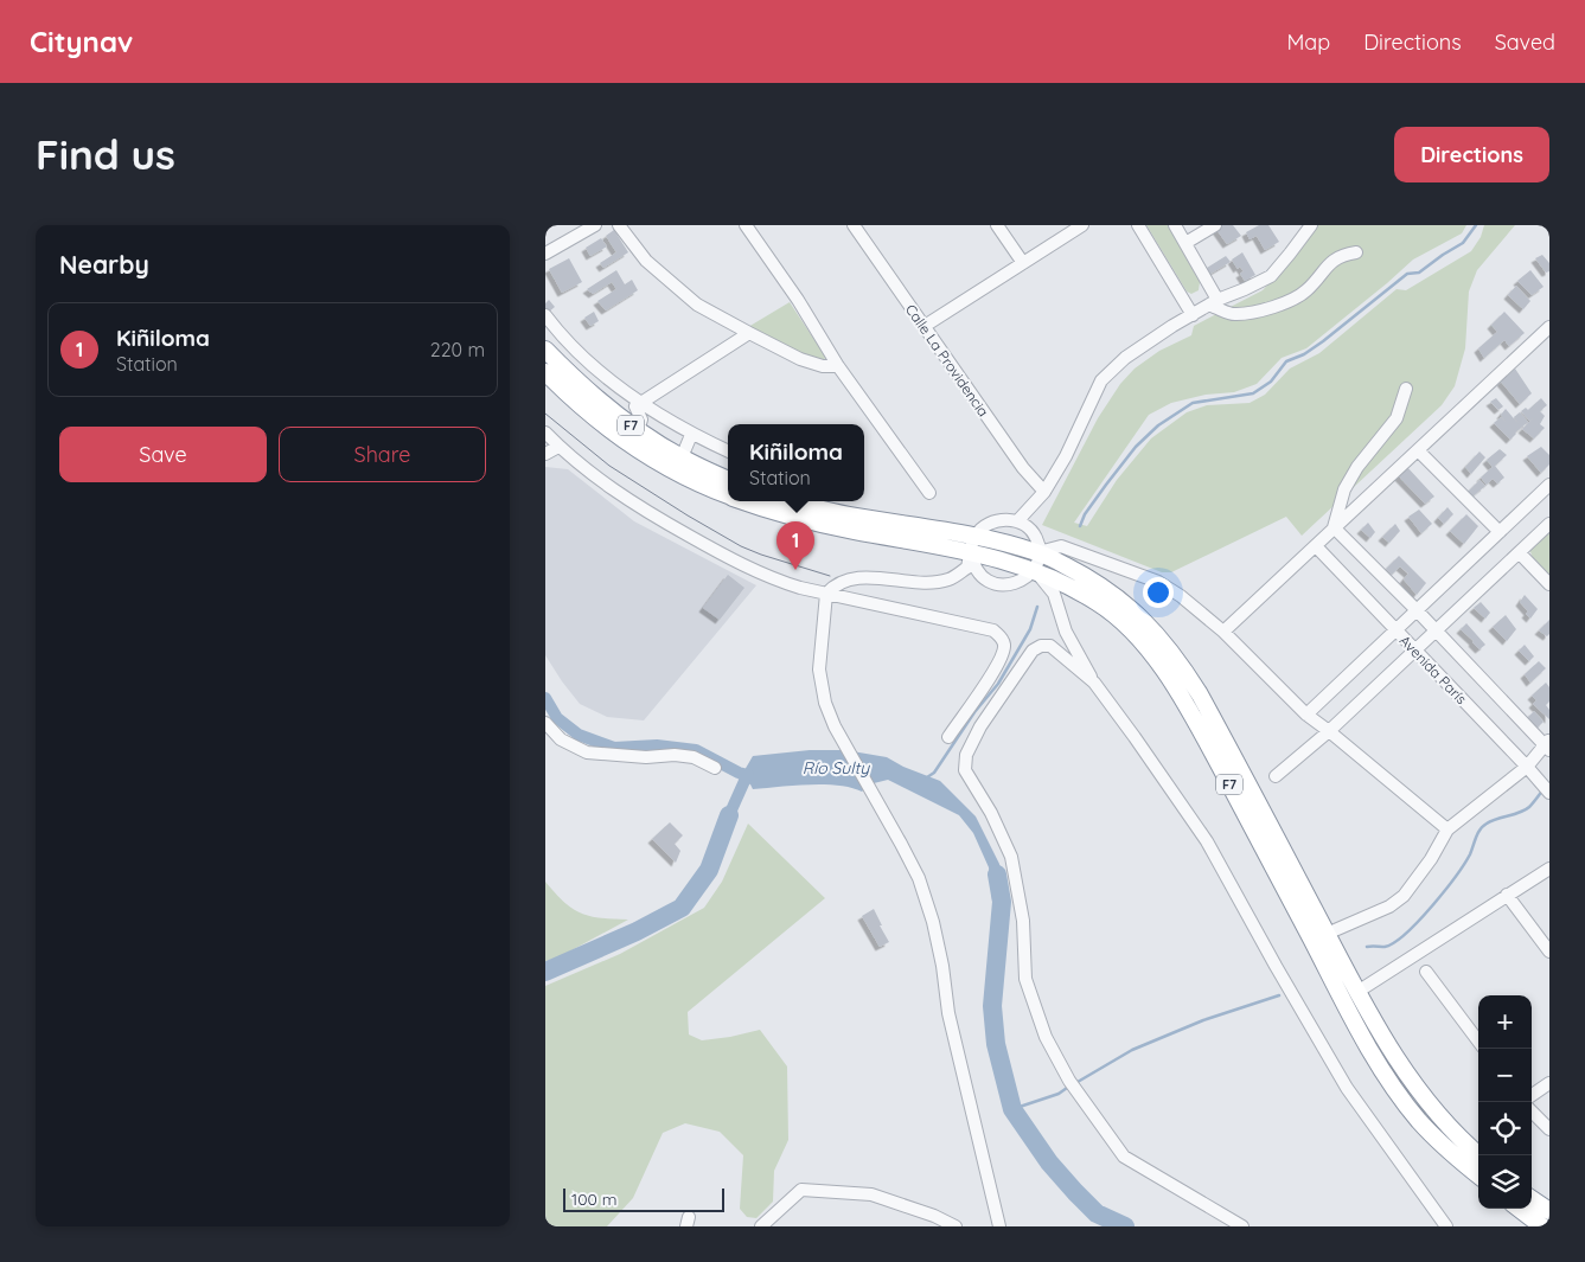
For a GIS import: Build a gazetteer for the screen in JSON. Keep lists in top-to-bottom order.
{
  "streets": {
    "highway": ["F7"],
    "street": ["Calle La Providencia", "Avenida París"]
  },
  "water": ["Río Sulty"],
  "scale_bar": "100 m",
  "page": {
    "header": "Citynav",
    "nav": ["Map", "Directions", "Saved"],
    "buttons": [
      "Directions",
      ["Save", "Share"]
    ],
    "title": "Find us",
    "heading": "Nearby",
    "list": [
      {
        "mark": "1",
        "name": "Kiñiloma",
        "note": "Station",
        "value": "220 m"
      }
    ],
    "popup": ["Kiñiloma", "Station"],
    "pins": "1",
    "map_buttons": ["+", "−"],
    "scale": "100 m"
  }
}
